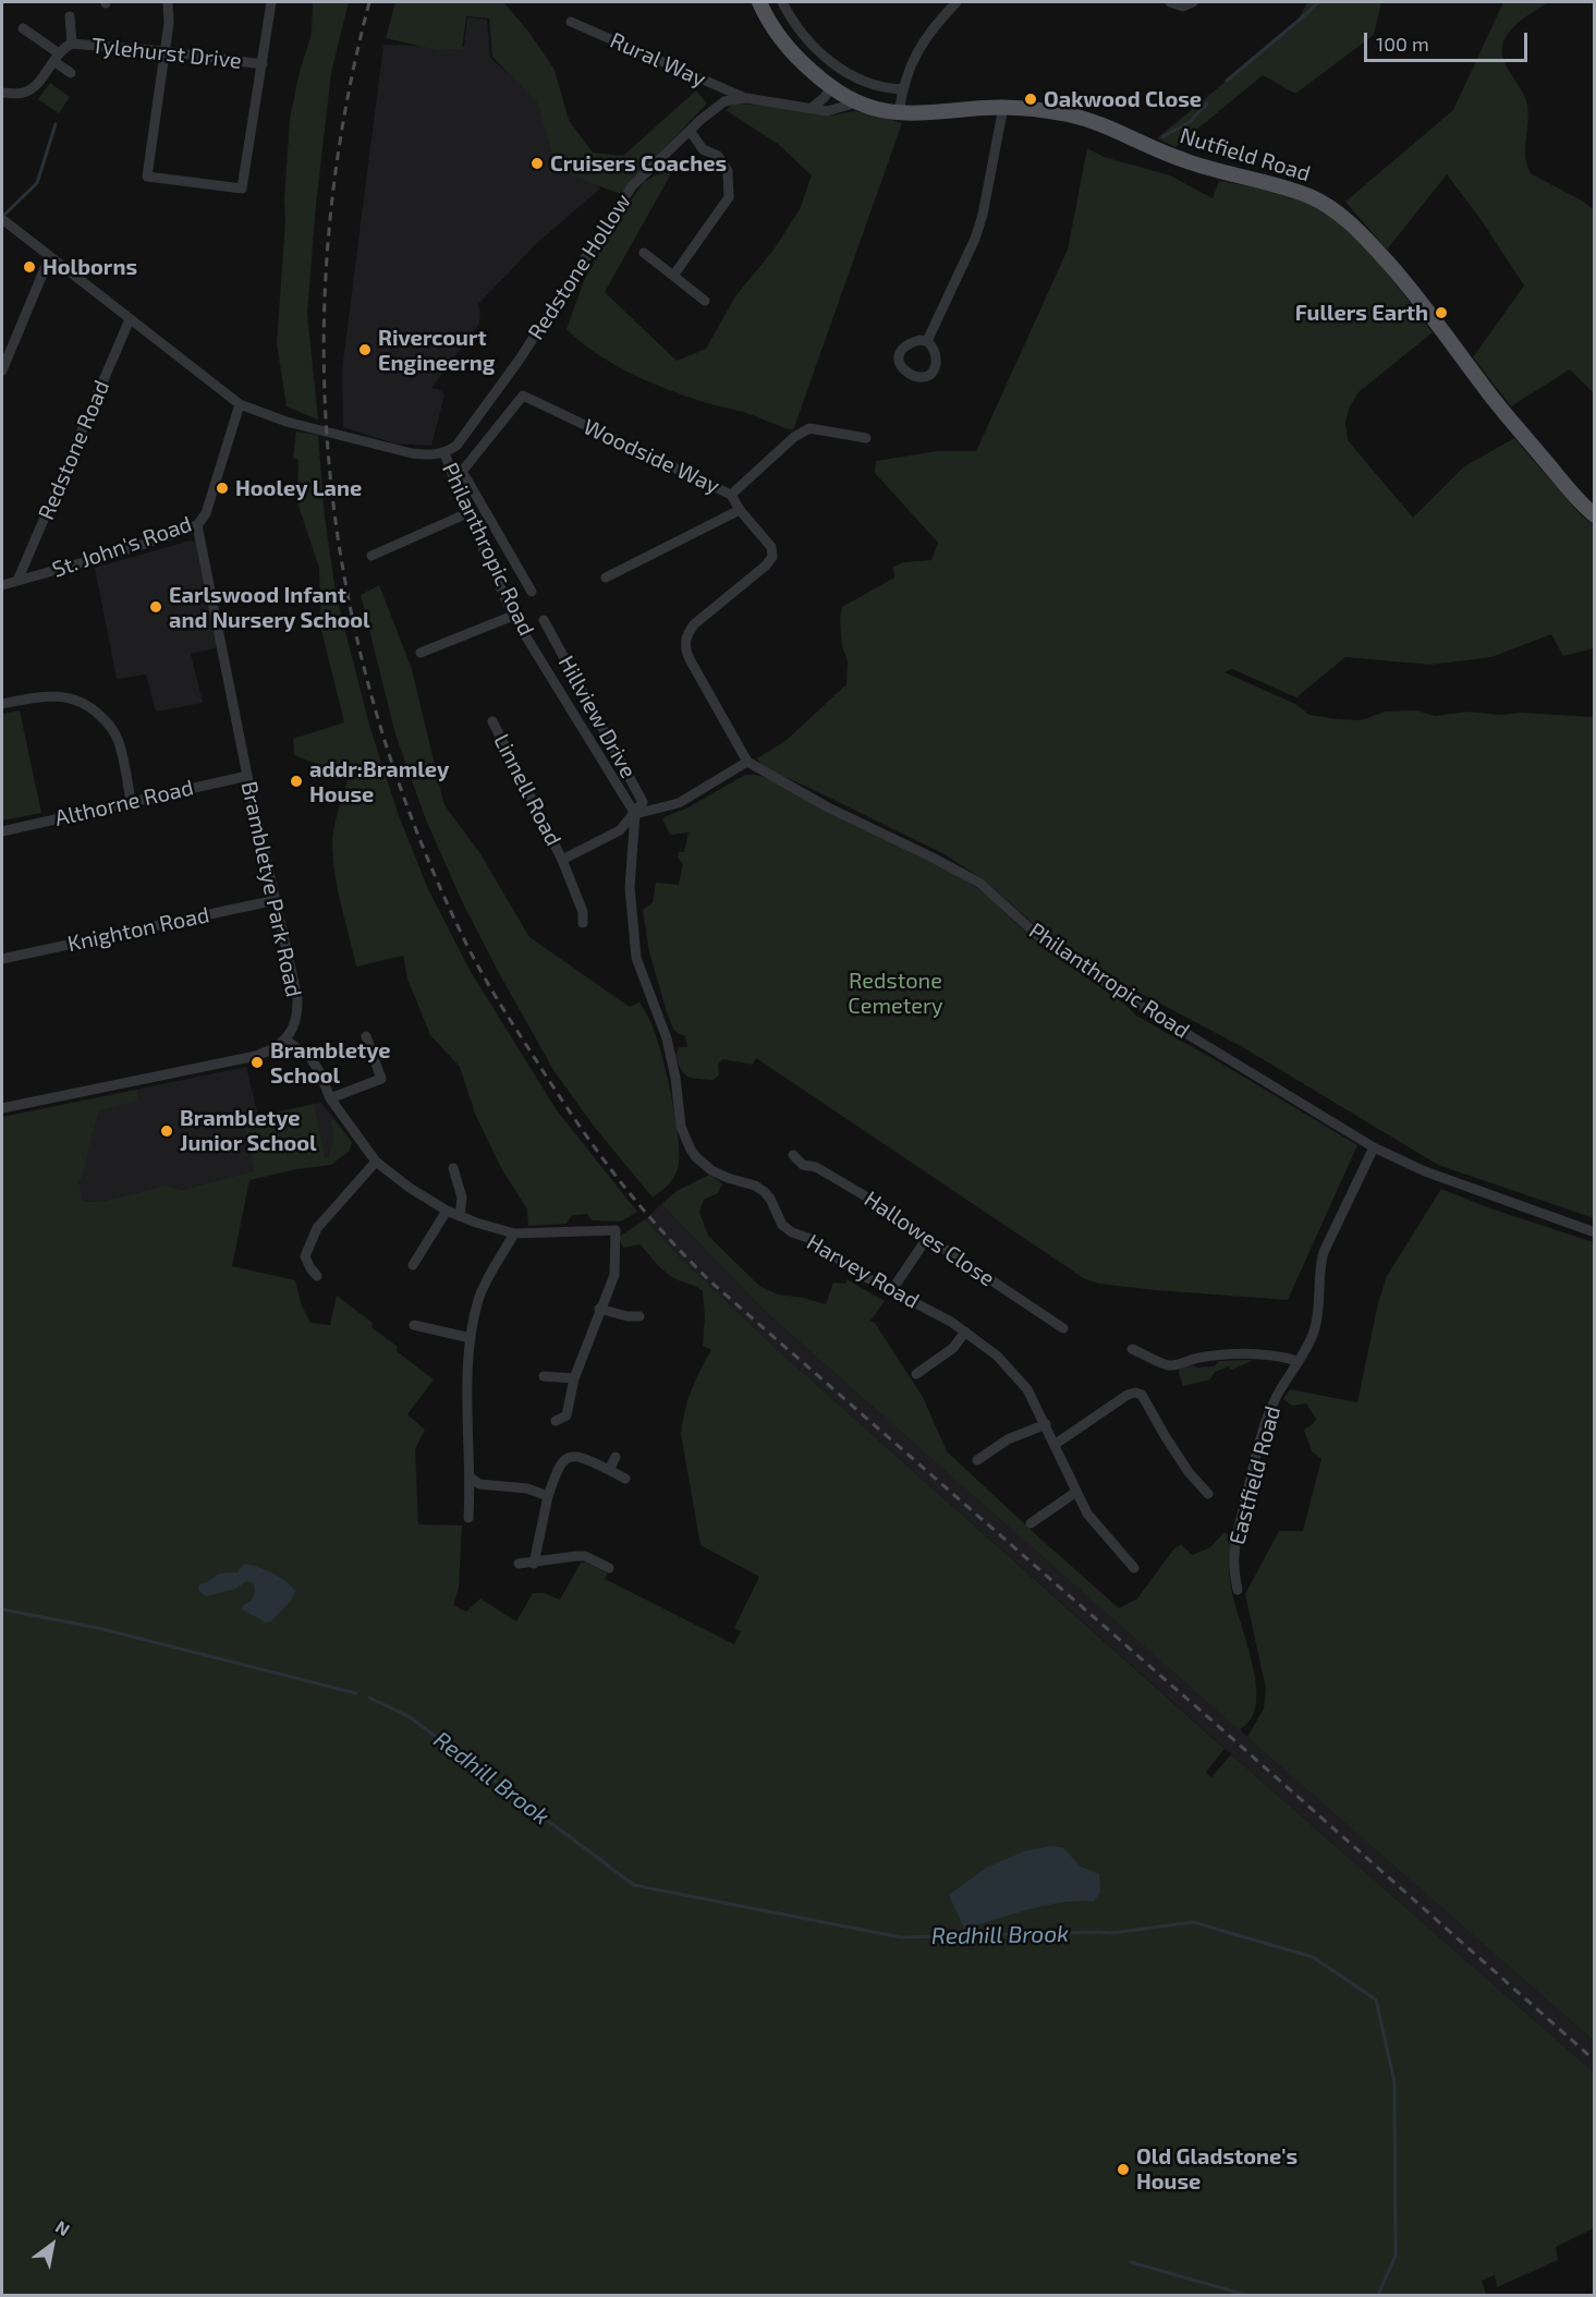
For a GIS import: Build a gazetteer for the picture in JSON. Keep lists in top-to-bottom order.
{
  "streets": {
    "main road": ["Nutfield Road"],
    "street": [
      "Tylehurst Drive",
      "Rural Way",
      "Redstone Hollow",
      "Redstone Road",
      "Woodside Way",
      "St. John's Road",
      "Philanthropic Road",
      "Hillview Drive",
      "Linnell Road",
      "Althorne Road",
      "Brambletye Park Road",
      "Knighton Road",
      "Hallowes Close",
      "Harvey Road",
      "Eastfield Road"
    ]
  },
  "crossings": [
    ["Rural Way", "Redstone Hollow"],
    ["Nutfield Road", "Redstone Hollow"],
    ["Redstone Hollow", "Philanthropic Road"],
    ["Redstone Road", "St. John's Road"],
    ["Woodside Way", "Philanthropic Road"],
    ["St. John's Road", "Philanthropic Road"],
    ["St. John's Road", "Brambletye Park Road"],
    ["Philanthropic Road", "Hillview Drive"],
    ["Philanthropic Road", "Linnell Road"],
    ["Philanthropic Road", "Harvey Road"],
    ["Philanthropic Road", "Eastfield Road"],
    ["Hillview Drive", "Linnell Road"],
    ["Hillview Drive", "Harvey Road"],
    ["Linnell Road", "Harvey Road"],
    ["Althorne Road", "Brambletye Park Road"],
    ["Brambletye Park Road", "Knighton Road"]
  ],
  "water": ["Redhill Brook"],
  "parks": ["Redstone Cemetery"],
  "places": [
    "Oakwood Close",
    "Cruisers Coaches",
    "Holborns",
    "Fullers Earth",
    "Rivercourt Engineerng",
    "Hooley Lane",
    "Earlswood Infant and Nursery School",
    "addr:Bramley House",
    "Brambletye School",
    "Brambletye Junior School",
    "Old Gladstone's House"
  ],
  "scale_bar": "100 m",
  "north": "top right"
}
